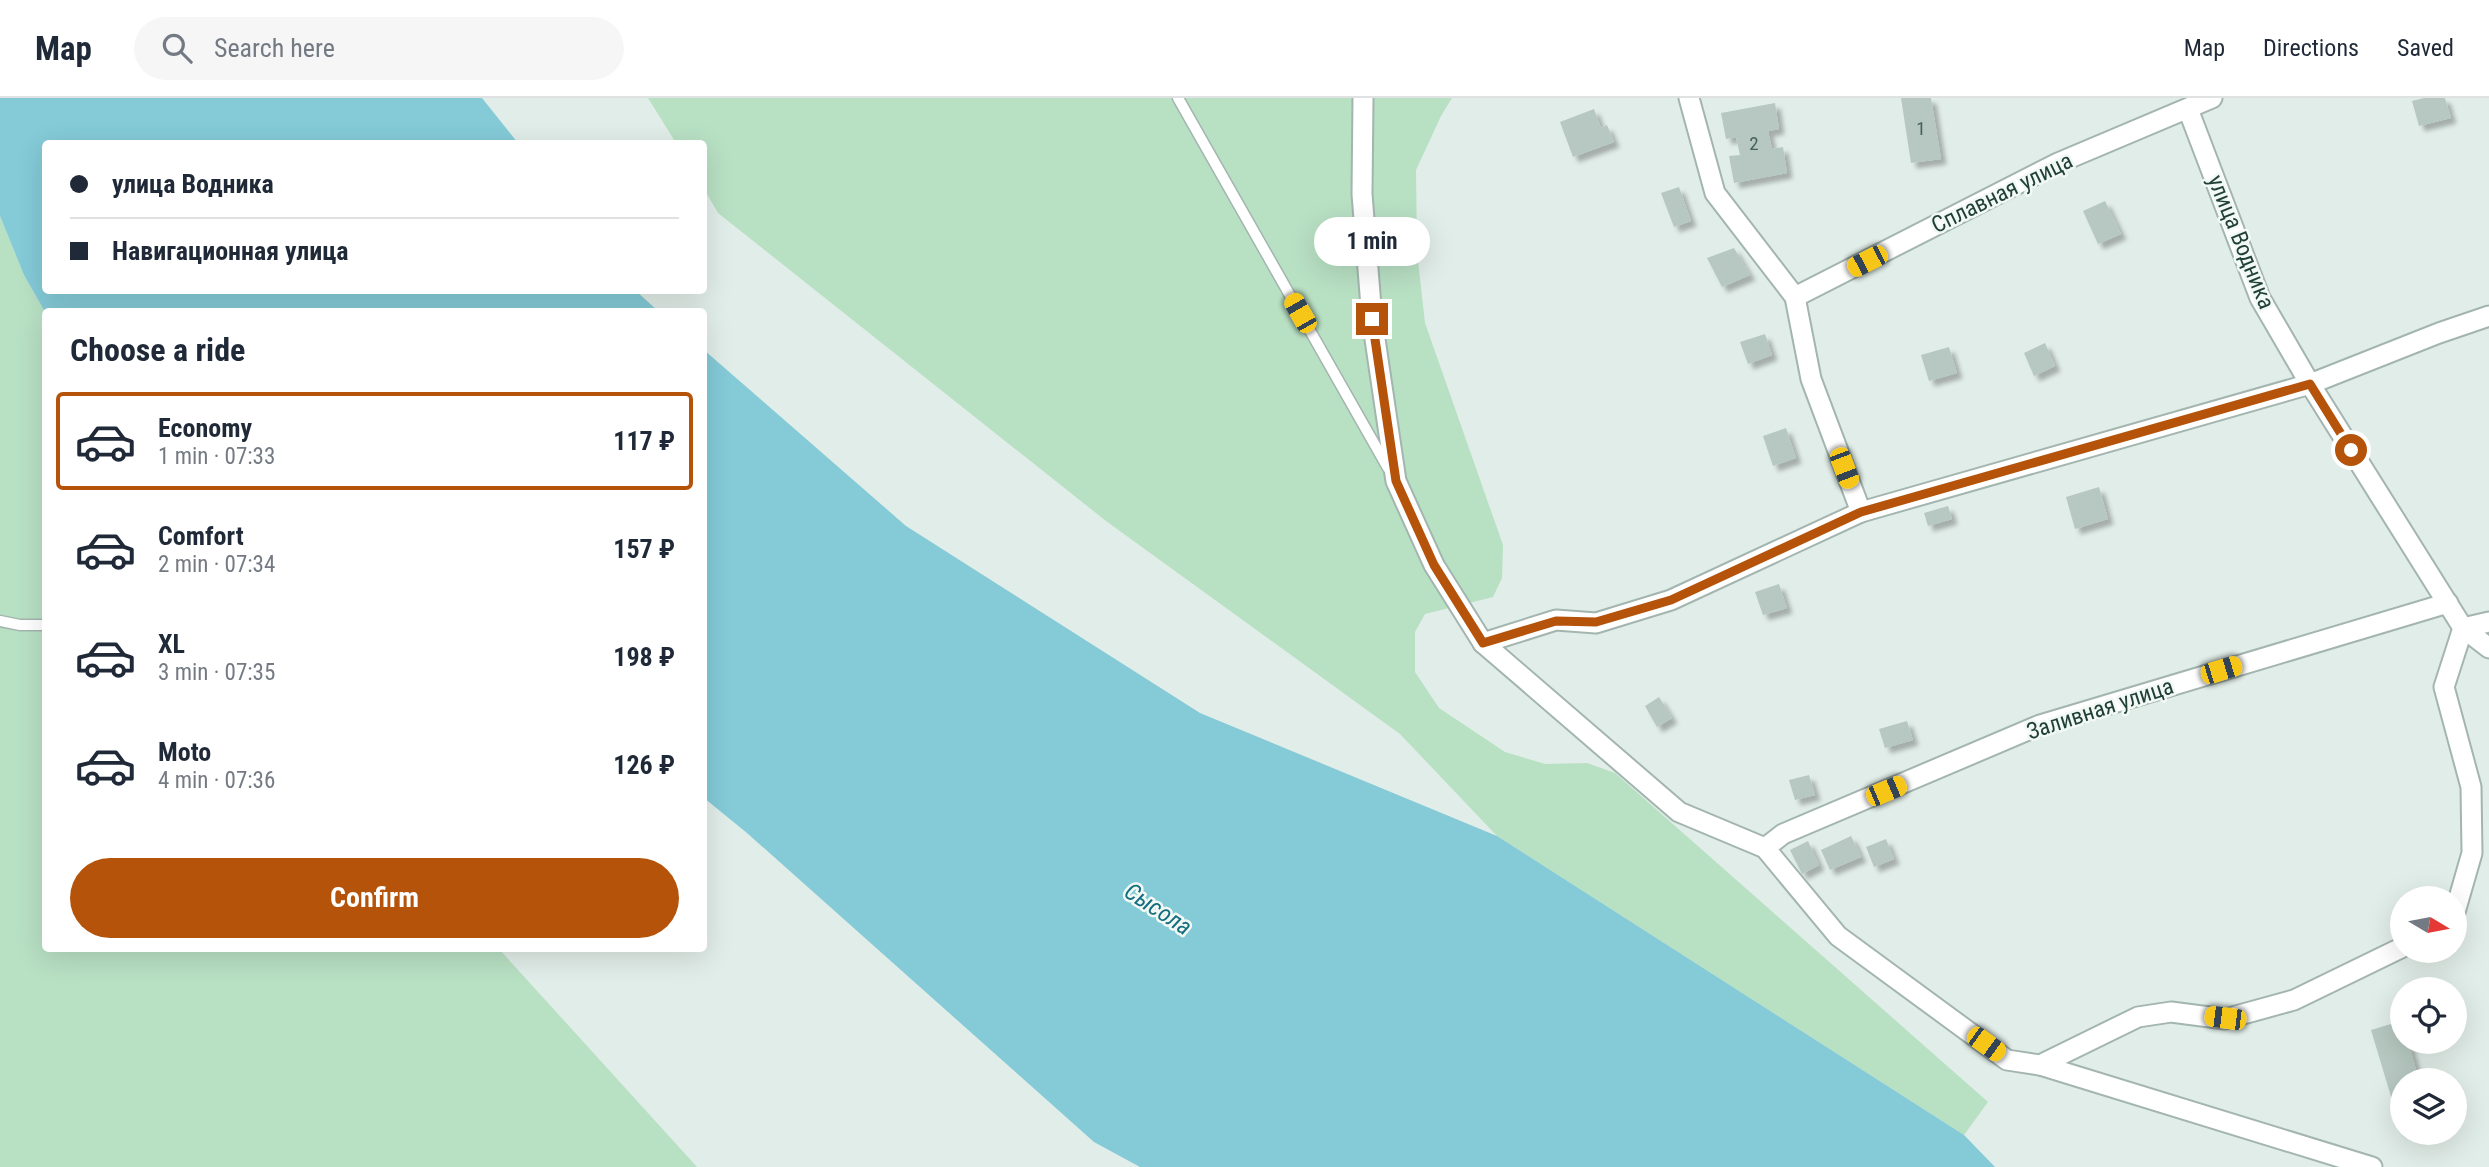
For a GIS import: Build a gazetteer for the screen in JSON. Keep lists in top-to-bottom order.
{
  "streets": {
    "street": ["Сплавная улица", "улица Водника", "Заливная улица"]
  },
  "crossings": [
    ["Сплавная улица", "улица Водника"],
    ["улица Водника", "Заливная улица"]
  ],
  "water": ["Сысола"],
  "house_numbers": ["1", "2"],
  "north": "right",
  "page": {
    "header": "Map",
    "search": "Search here",
    "nav": ["Map", "Directions", "Saved"],
    "banner": ["улица Водника", "Навигационная улица"],
    "bubble": "1 min",
    "heading": "Choose a ride",
    "list": [
      {
        "name": "Economy",
        "note": "1 min · 07:33",
        "value": "117 ₽"
      },
      {
        "name": "Comfort",
        "note": "2 min · 07:34",
        "value": "157 ₽"
      },
      {
        "name": "XL",
        "note": "3 min · 07:35",
        "value": "198 ₽"
      },
      {
        "name": "Moto",
        "note": "4 min · 07:36",
        "value": "126 ₽"
      }
    ],
    "buttons": "Confirm"
  }
}
